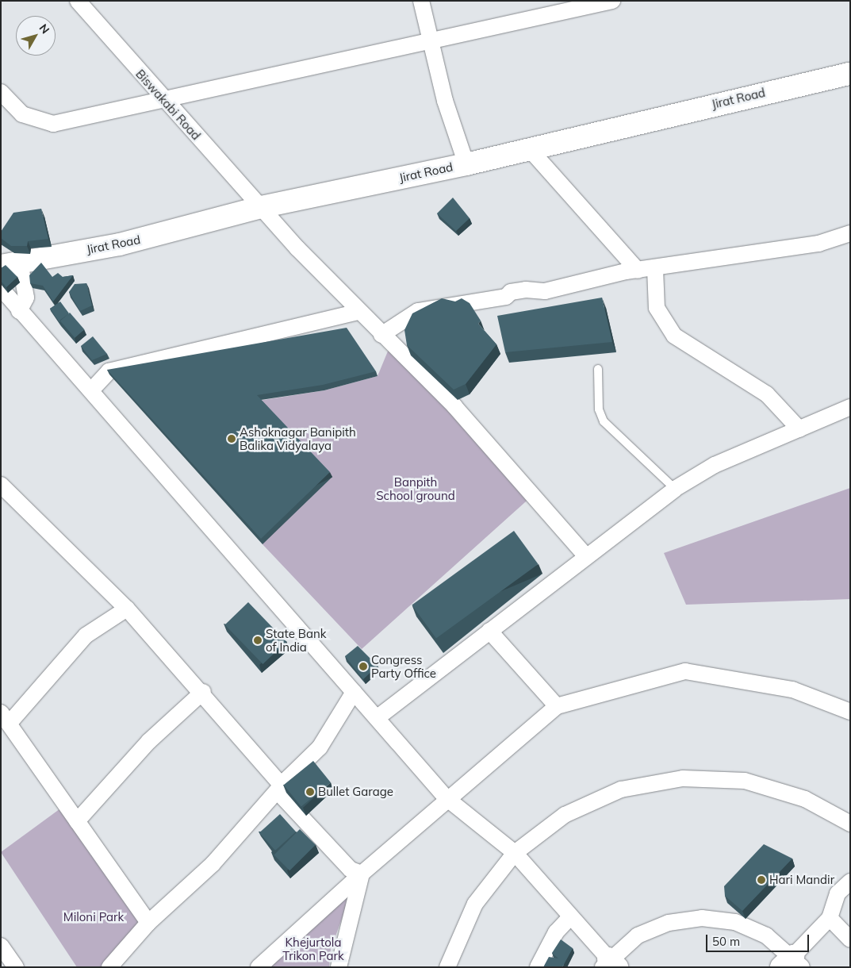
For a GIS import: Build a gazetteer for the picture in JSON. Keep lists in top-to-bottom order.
{
  "streets": {
    "main road": ["Jirat Road"],
    "street": ["Biswakabi Road"]
  },
  "crossings": [
    ["Jirat Road", "Biswakabi Road"]
  ],
  "parks": ["Banpith School ground", "Miloni Park", "Khejurtola Trikon Park"],
  "places": [
    "Ashoknagar Banipith Balika Vidyalaya",
    "State Bank of India",
    "Congress Party Office",
    "Bullet Garage",
    "Hari Mandir"
  ],
  "scale_bar": "50 m",
  "north": "top right"
}
